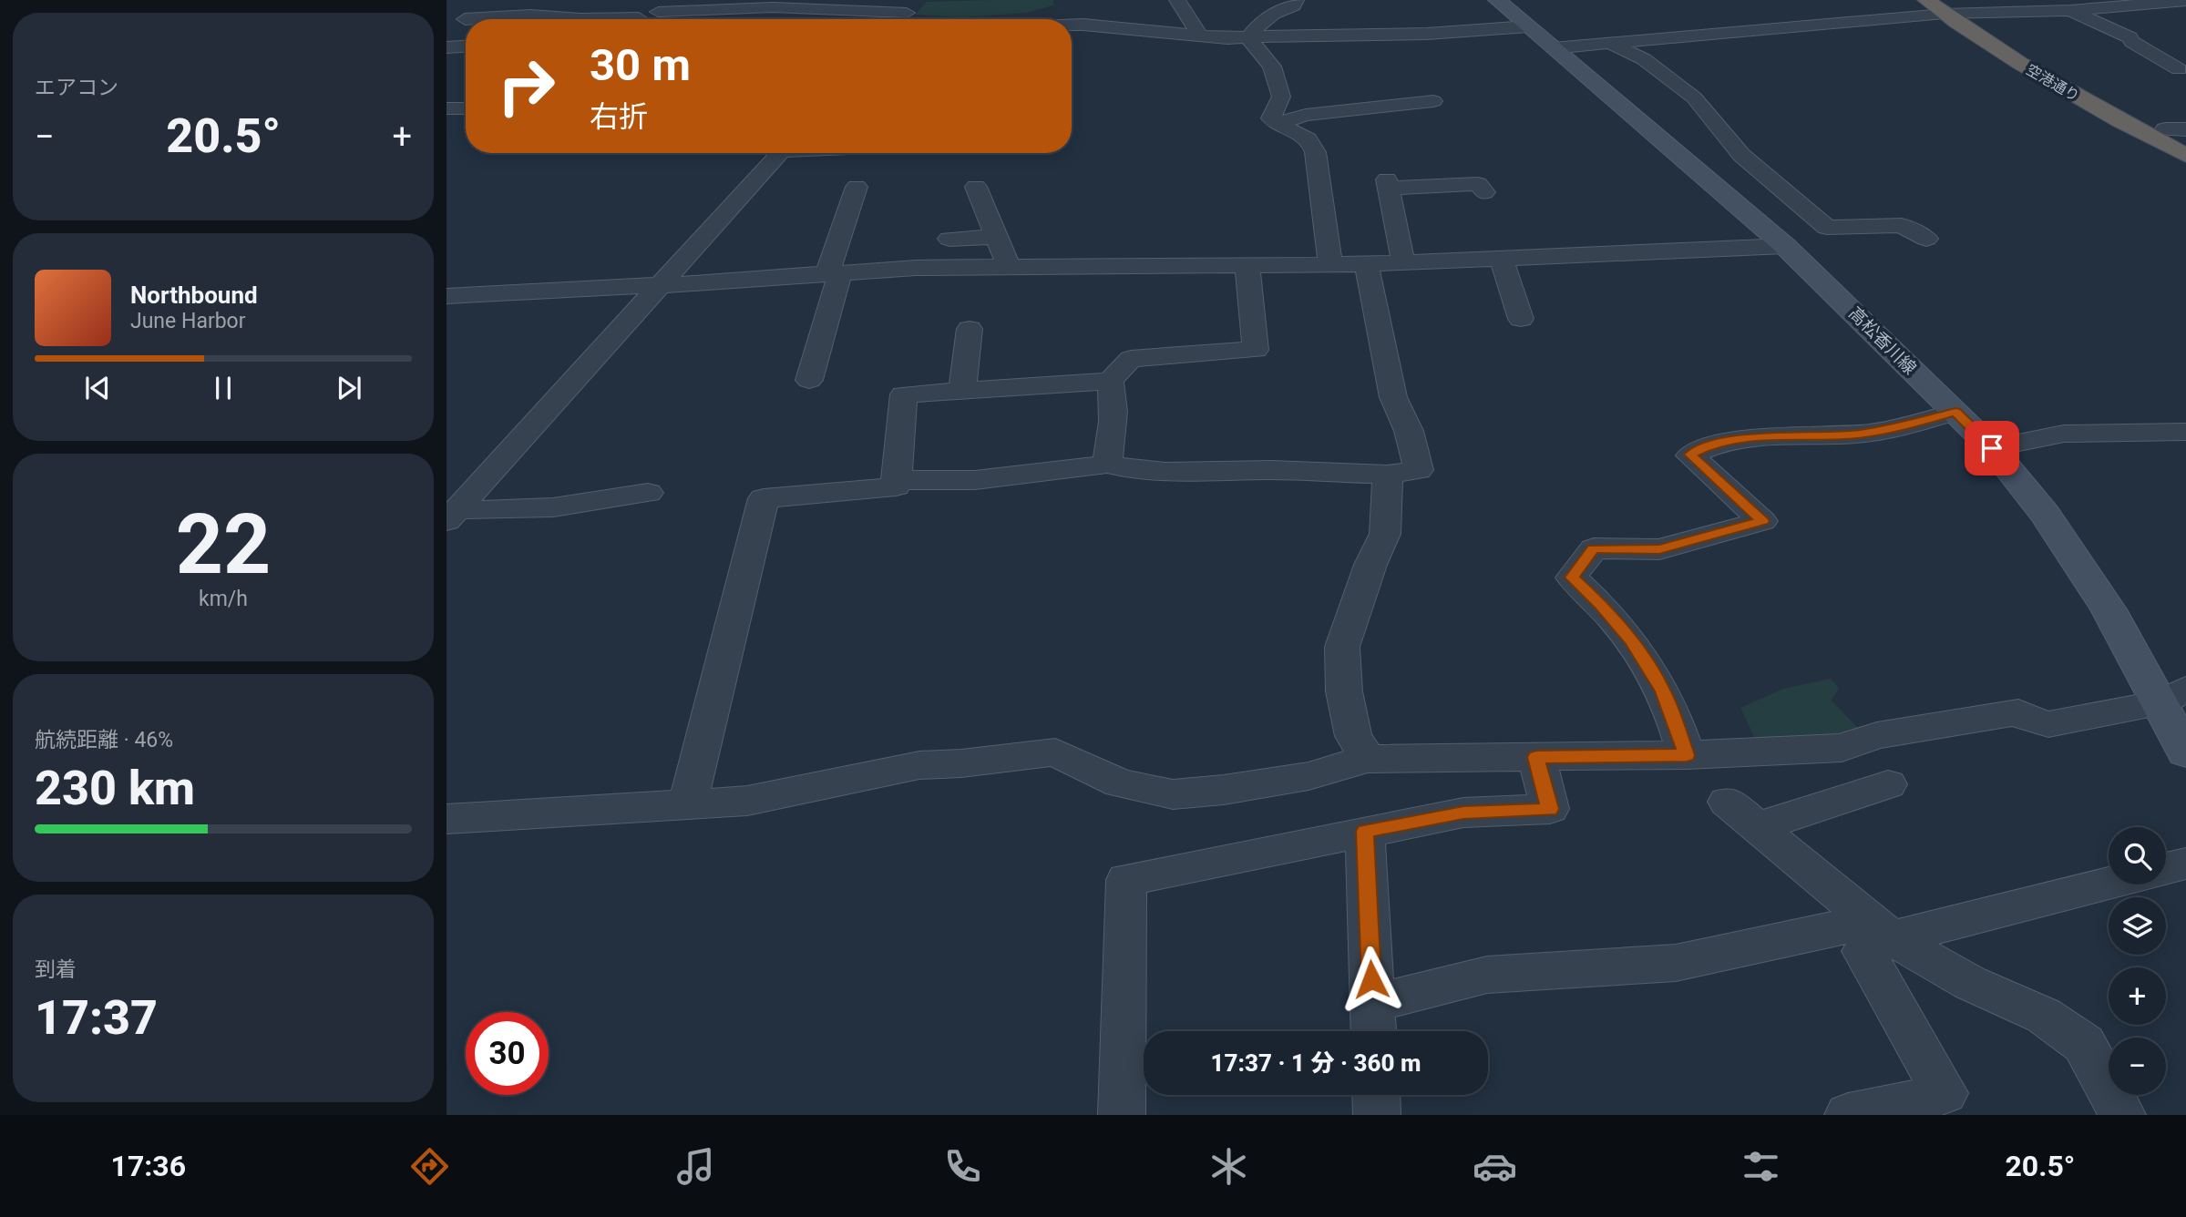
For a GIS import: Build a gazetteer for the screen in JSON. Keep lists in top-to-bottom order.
{
  "streets": {
    "highway": ["空港通り"],
    "main road": ["高松香川線"]
  },
  "page": {
    "tile": [
      "エアコン",
      ["22", "km/h"],
      ["航続距離 · 46%", "230 km"],
      ["到着", "17:37"]
    ],
    "turn": ["30 m", "右折"],
    "heat": ["−", "20.5°", "+"],
    "song": ["Northbound", "June Harbor"],
    "map_buttons": ["+", "−"],
    "limit": "30",
    "trip": "17:37 · 1 分 · 360 m",
    "tabs": ["17:36", "20.5°"]
  }
}
